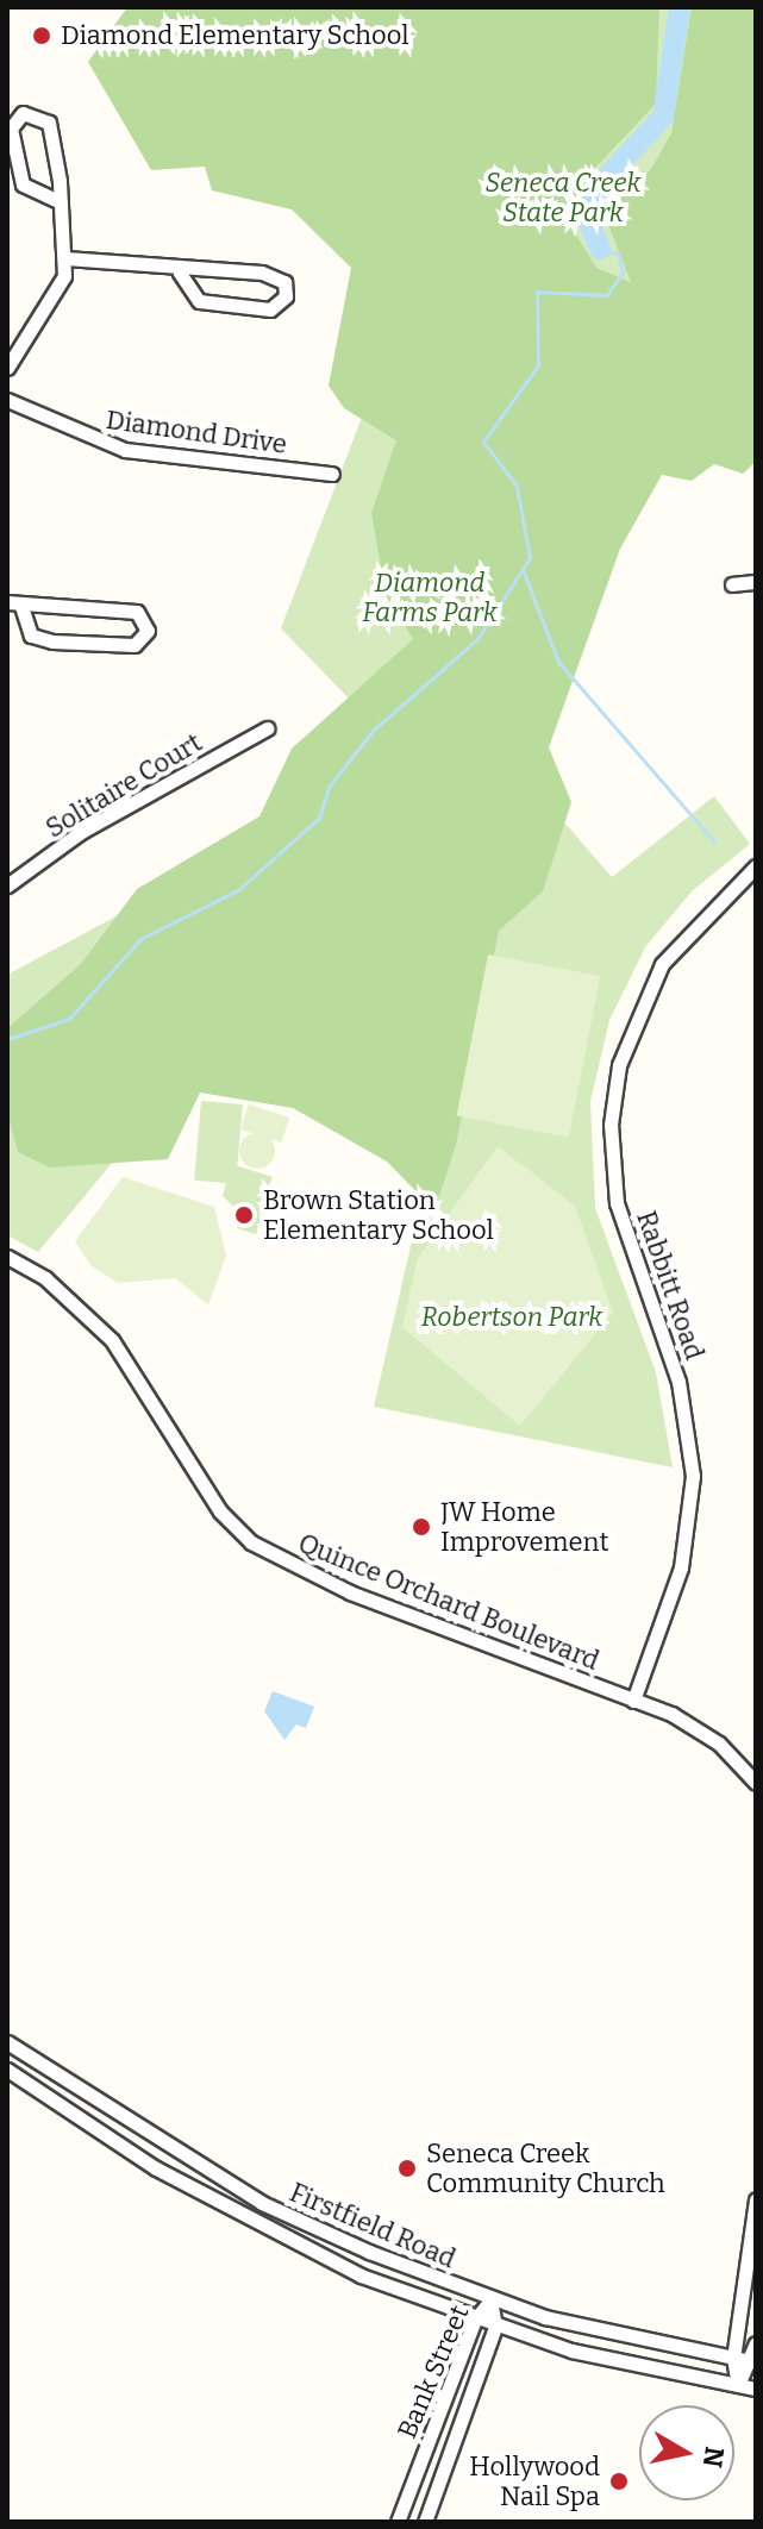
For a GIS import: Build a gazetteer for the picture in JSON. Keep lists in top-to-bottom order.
{
  "streets": {
    "street": [
      "Diamond Drive",
      "Solitaire Court",
      "Rabbitt Road",
      "Quince Orchard Boulevard",
      "Firstfield Road",
      "Bank Street"
    ]
  },
  "crossings": [
    ["Rabbitt Road", "Quince Orchard Boulevard"],
    ["Firstfield Road", "Bank Street"]
  ],
  "parks": ["Seneca Creek State Park", "Diamond Farms Park", "Robertson Park"],
  "places": [
    "Diamond Elementary School",
    "Brown Station Elementary School",
    "JW Home Improvement",
    "Seneca Creek Community Church",
    "Hollywood Nail Spa"
  ],
  "north": "right"
}
